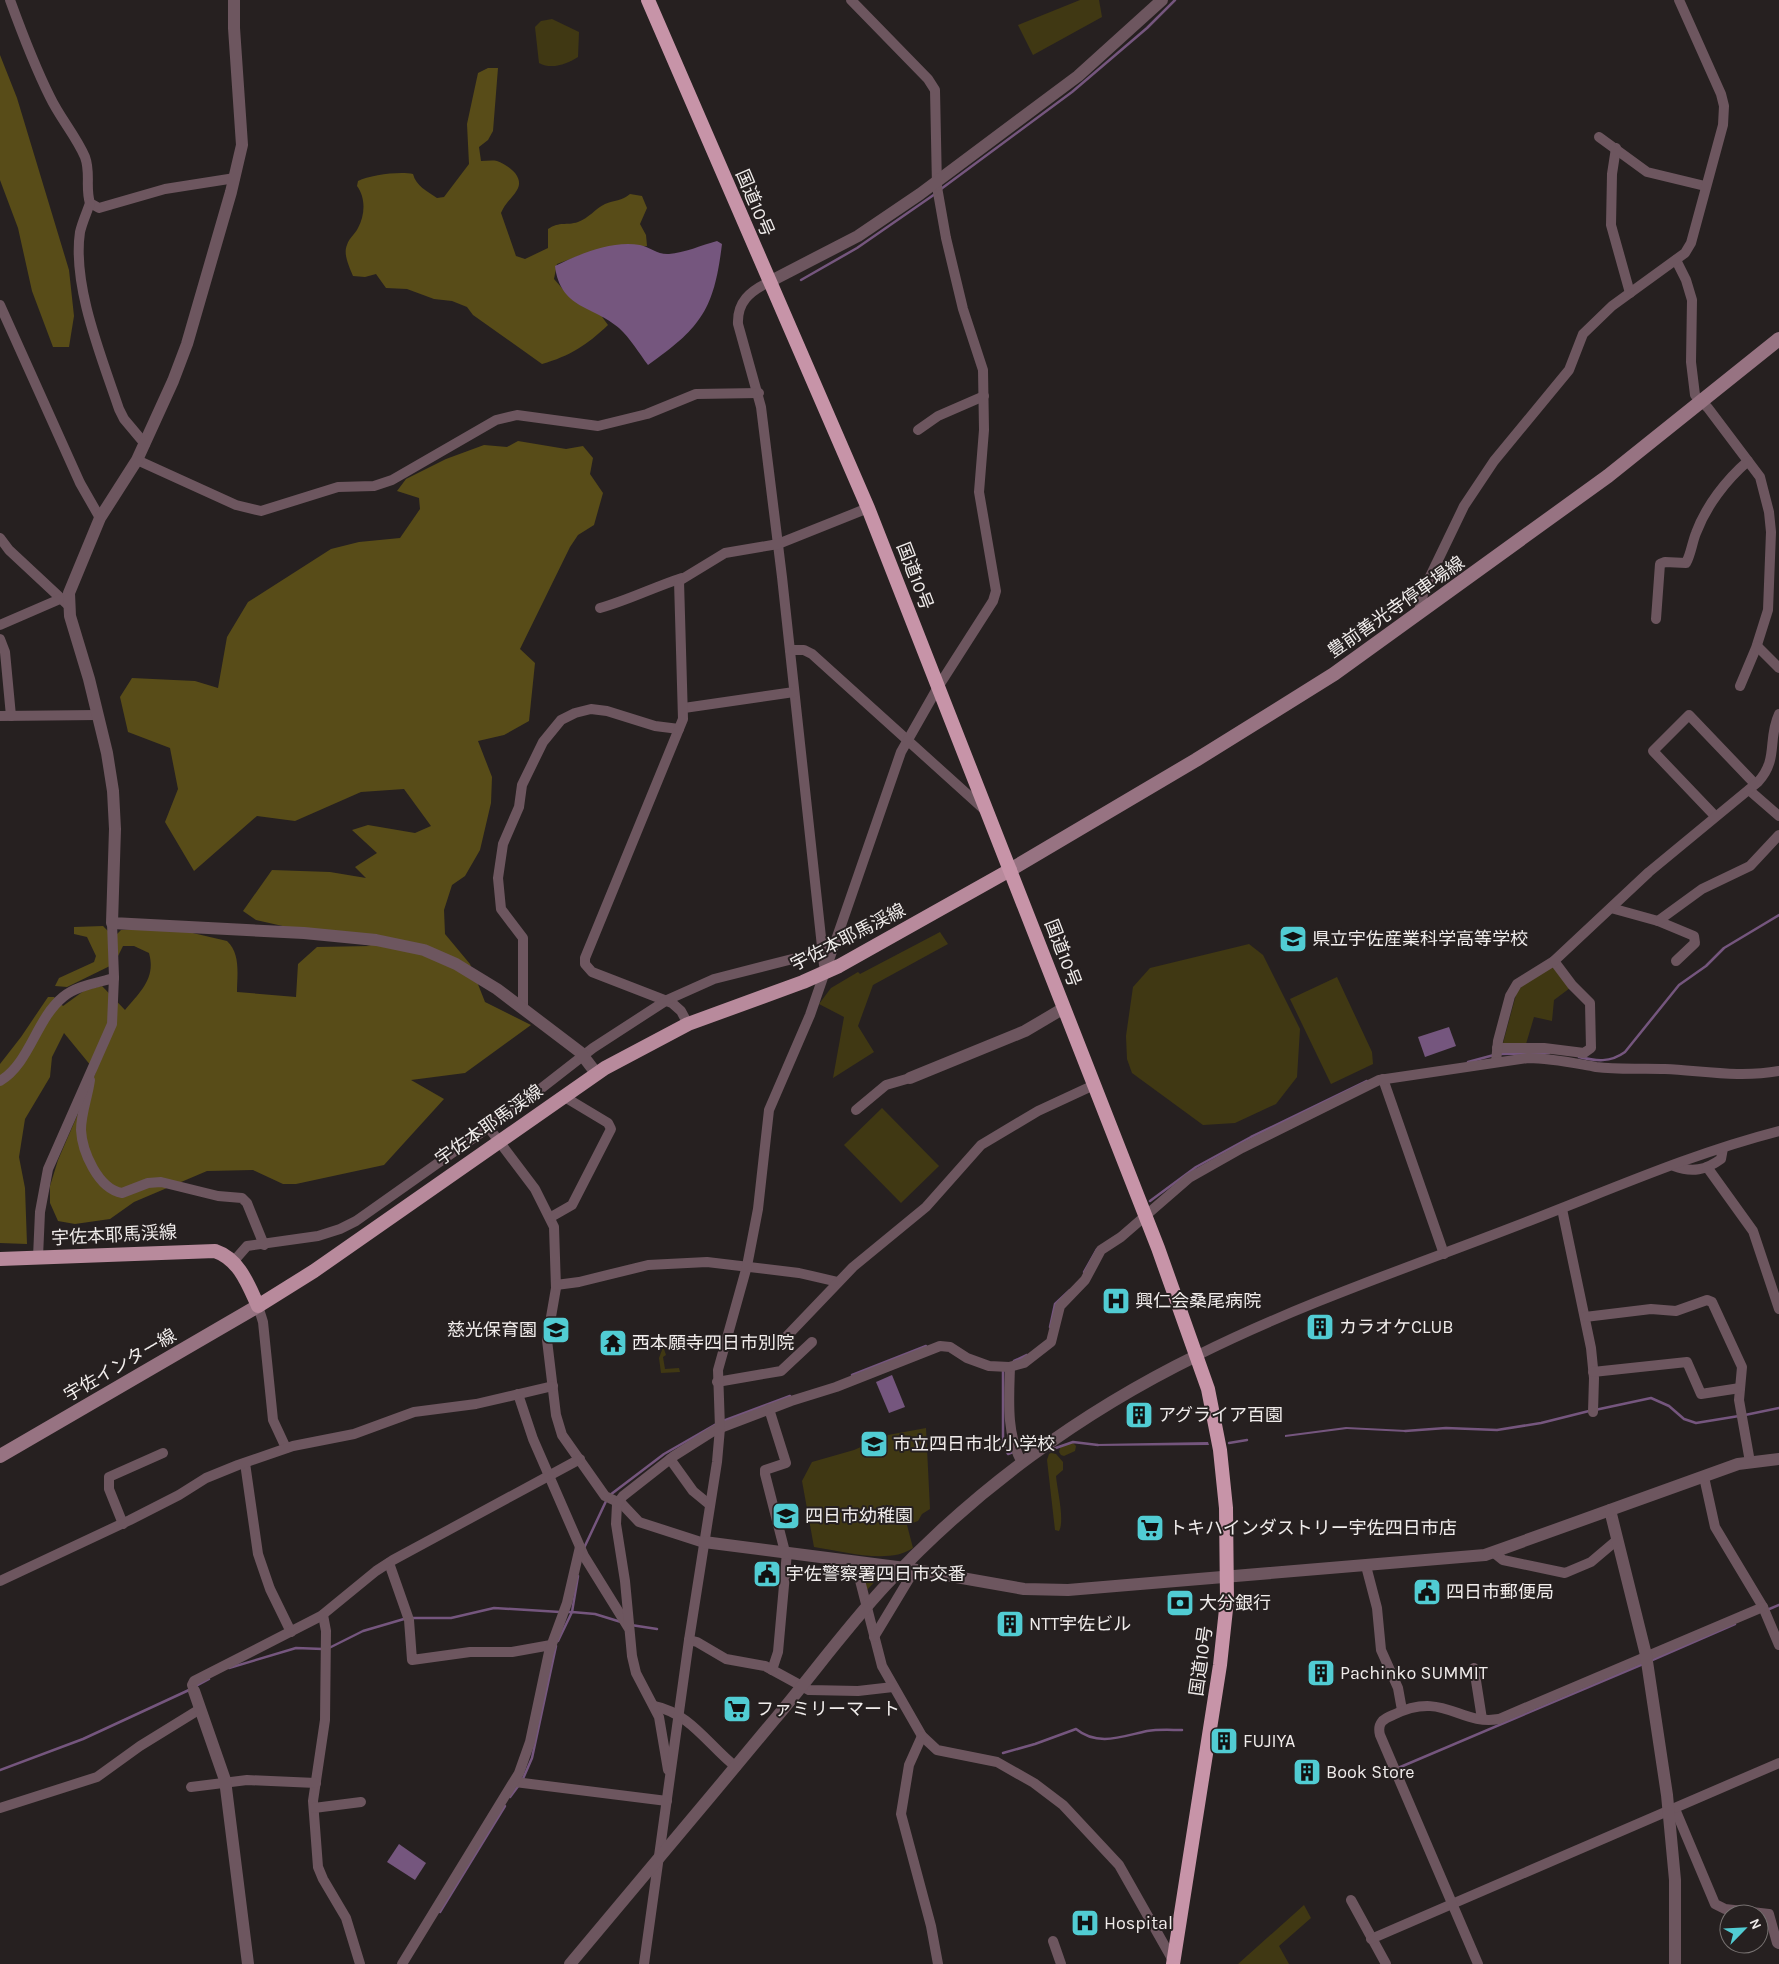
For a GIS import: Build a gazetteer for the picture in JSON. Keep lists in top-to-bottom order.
{
  "streets": {
    "highway": ["国道10号"],
    "main road": ["豊前善光寺停車場線", "宇佐本耶馬渓線", "宇佐インター線"]
  },
  "crossings": [
    ["国道10号", "豊前善光寺停車場線"],
    ["国道10号", "宇佐本耶馬渓線"],
    ["豊前善光寺停車場線", "宇佐本耶馬渓線"],
    ["宇佐本耶馬渓線", "宇佐インター線"]
  ],
  "places": {
    "school or university": [
      "県立宇佐産業科学高等学校",
      "慈光保育園",
      "市立四日市北小学校",
      "四日市幼稚園"
    ],
    "hospital": ["興仁会桑尾病院", "Hospital"],
    "building": [
      "カラオケCLUB",
      "アグライア百園",
      "NTT宇佐ビル",
      "Pachinko SUMMIT",
      "FUJIYA",
      "Book Store"
    ],
    "temple": ["西本願寺四日市別院"],
    "supermarket": ["トキハインダストリー宇佐四日市店", "ファミリーマート"],
    "public building": ["宇佐警察署四日市交番", "四日市郵便局"],
    "bank": ["大分銀行"]
  },
  "north": "top right"
}
